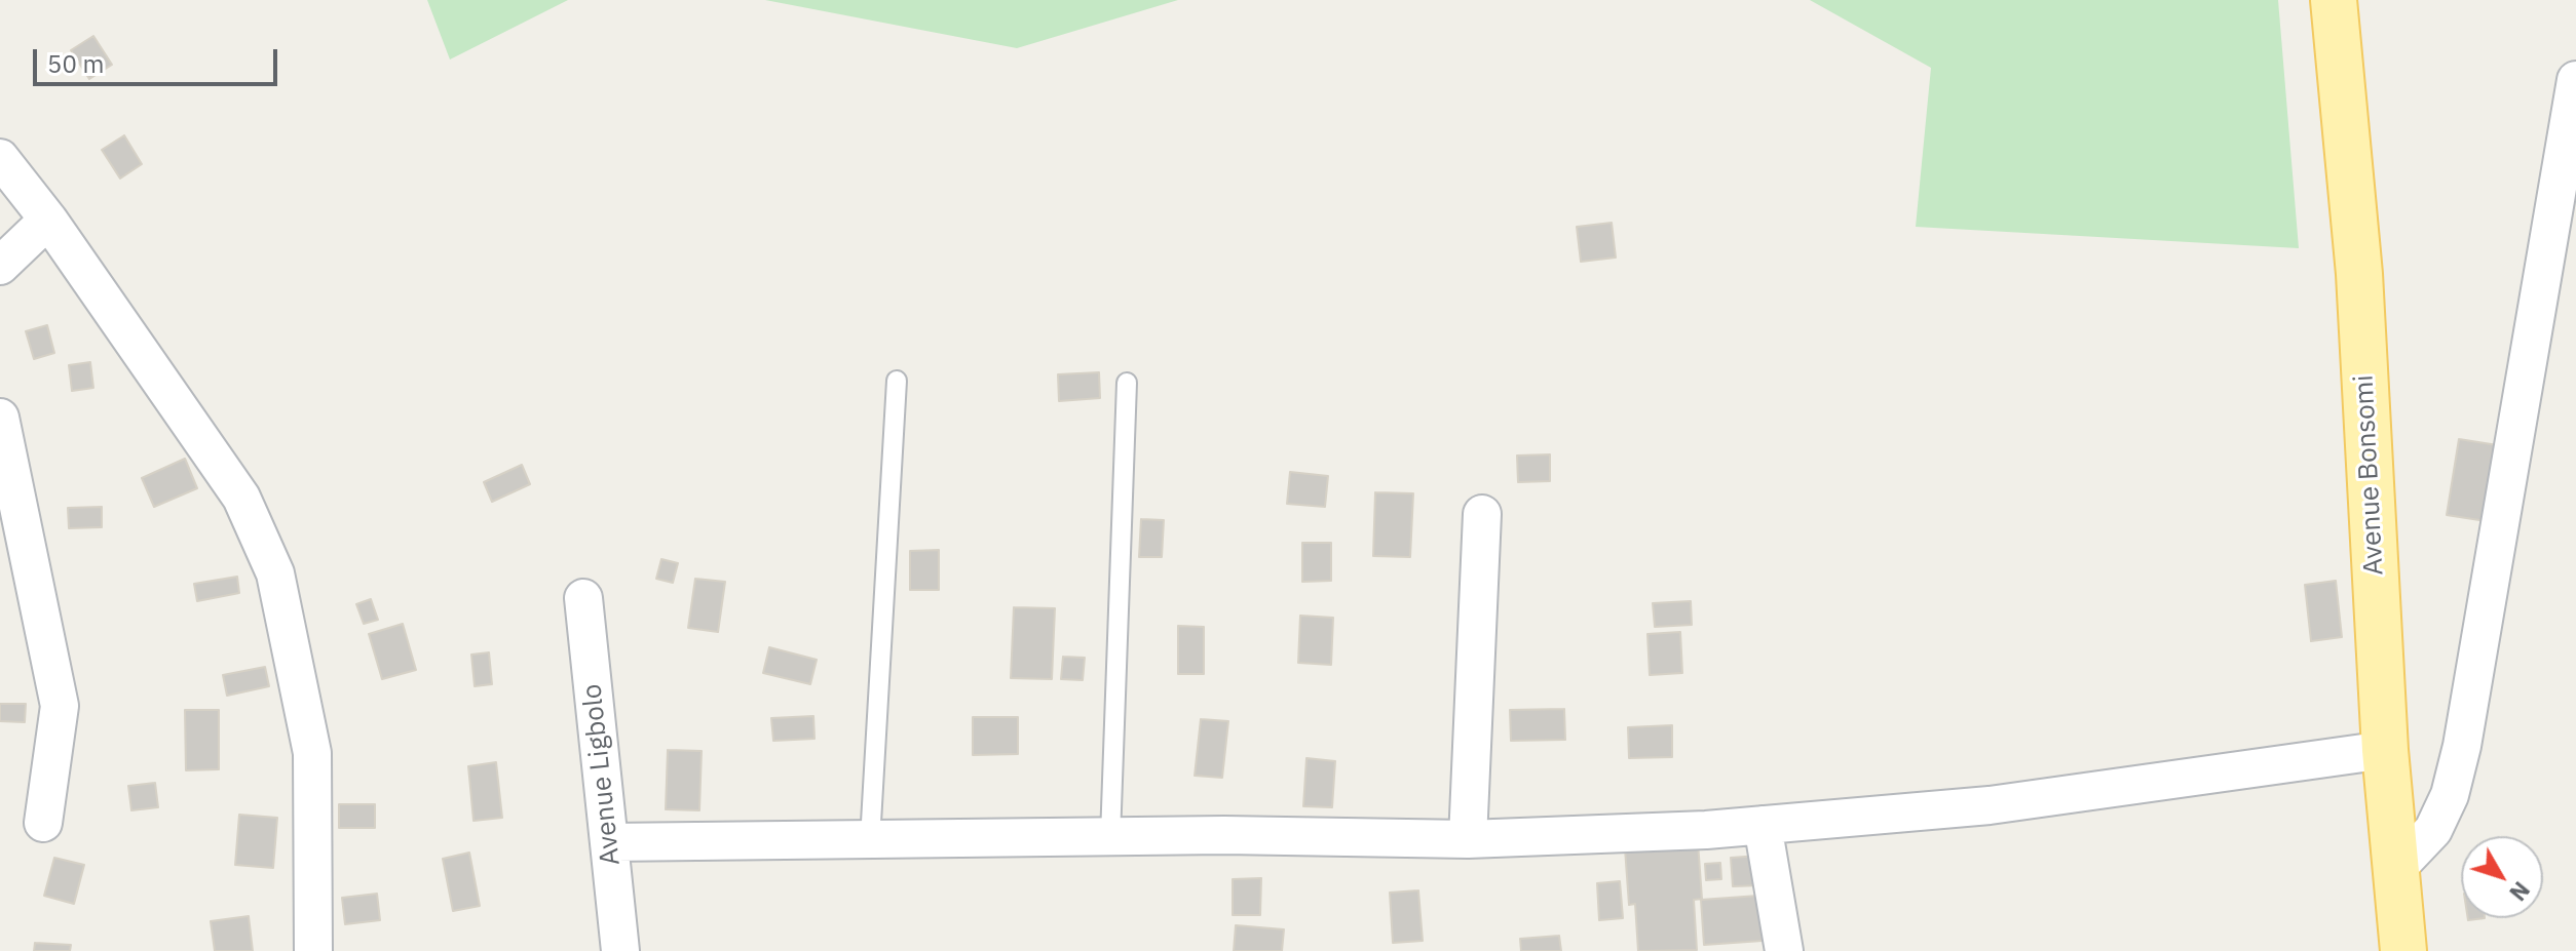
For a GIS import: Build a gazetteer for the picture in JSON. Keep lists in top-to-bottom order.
{
  "streets": {
    "main road": ["Avenue Bonsomi"],
    "street": ["Avenue Ligbolo"]
  },
  "scale_bar": "50 m",
  "north": "bottom right"
}
